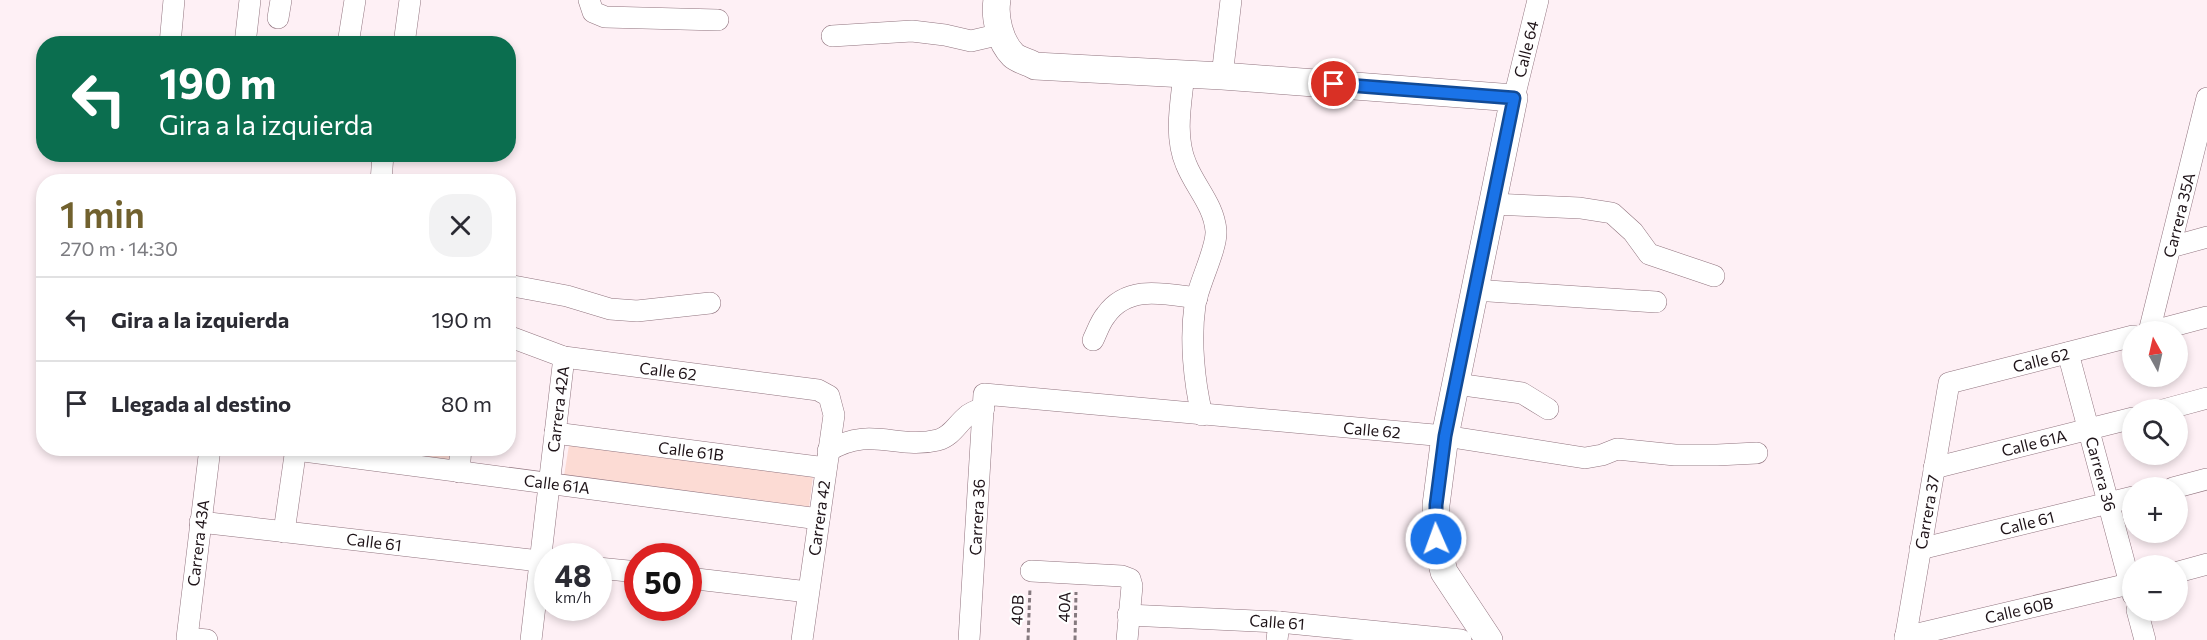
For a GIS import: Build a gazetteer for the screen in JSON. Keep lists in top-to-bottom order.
{
  "streets": {
    "street": [
      "Calle 64",
      "Carrera 35A",
      "Calle 62",
      "Carrera 42A",
      "Calle 61A",
      "Calle 61B",
      "Carrera 36",
      "Carrera 37",
      "Carrera 42",
      "Calle 61",
      "Carrera 43A",
      "Calle 60B"
    ],
    "path": ["40A", "40B"]
  },
  "crossings": [
    ["Calle 62", "Carrera 42A"],
    ["Calle 62", "Carrera 36"],
    ["Calle 62", "Carrera 37"],
    ["Calle 62", "Carrera 42"],
    ["Carrera 42A", "Calle 61A"],
    ["Carrera 42A", "Calle 61B"],
    ["Calle 61A", "Carrera 36"],
    ["Calle 61A", "Carrera 37"],
    ["Calle 61A", "Carrera 42"],
    ["Calle 61B", "Carrera 42"],
    ["Carrera 36", "Calle 61"],
    ["Carrera 37", "Calle 61"],
    ["Carrera 37", "Calle 60B"],
    ["Calle 61", "Carrera 43A"]
  ],
  "north": "top",
  "page": {
    "turn": ["190 m", "Gira a la izquierda"],
    "heading": ["1 min", "270 m · 14:30"],
    "list": [
      {
        "name": "Gira a la izquierda",
        "value": "190 m"
      },
      {
        "name": "Llegada al destino",
        "value": "80 m"
      }
    ],
    "map_buttons": ["+", "−"],
    "speed": "48 km/h",
    "limit": "50"
  }
}
